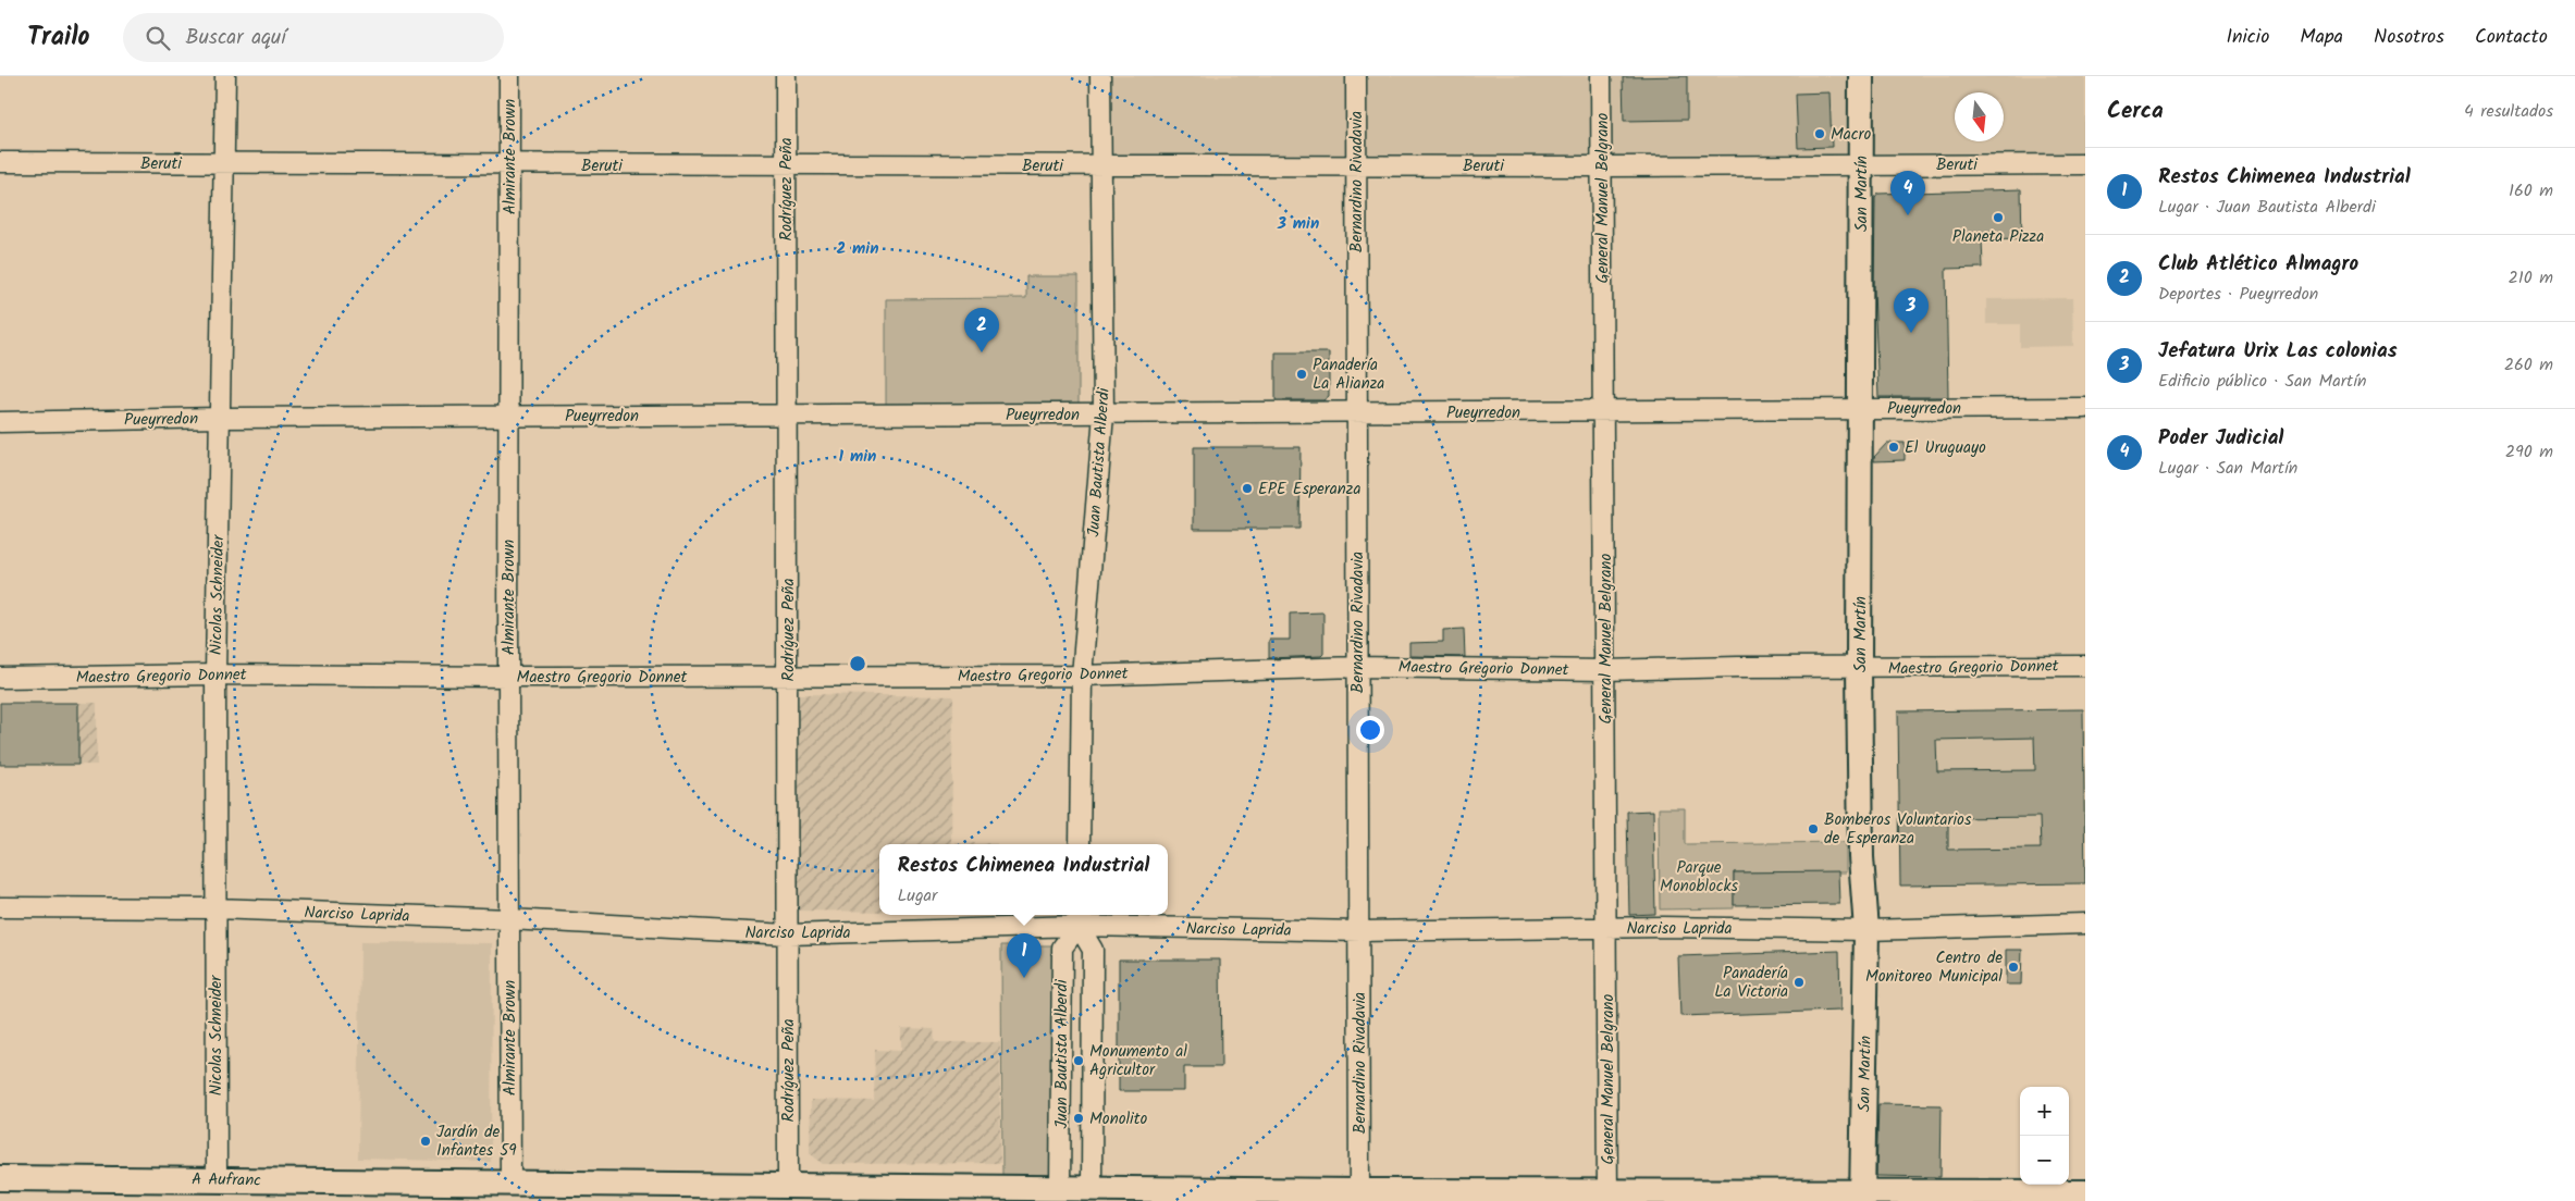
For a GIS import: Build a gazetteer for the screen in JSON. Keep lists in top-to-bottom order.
{
  "streets": {
    "main road": ["San Martín", "A Aufranc"],
    "street": [
      "Almirante Brown",
      "Beruti",
      "Bernardino Rivadavia",
      "Rodríguez Peña",
      "General Manuel Belgrano",
      "Pueyrredon",
      "Juan Bautista Alberdi",
      "Nicolas Schneider",
      "Maestro Gregorio Donnet",
      "Narciso Laprida"
    ]
  },
  "crossings": [
    ["Almirante Brown", "Beruti"],
    ["Almirante Brown", "Pueyrredon"],
    ["Almirante Brown", "Maestro Gregorio Donnet"],
    ["Almirante Brown", "Narciso Laprida"],
    ["Almirante Brown", "A Aufranc"],
    ["Beruti", "Bernardino Rivadavia"],
    ["Beruti", "Rodríguez Peña"],
    ["Beruti", "San Martín"],
    ["Beruti", "General Manuel Belgrano"],
    ["Beruti", "Juan Bautista Alberdi"],
    ["Beruti", "Nicolas Schneider"],
    ["Bernardino Rivadavia", "Pueyrredon"],
    ["Bernardino Rivadavia", "Maestro Gregorio Donnet"],
    ["Bernardino Rivadavia", "Narciso Laprida"],
    ["Bernardino Rivadavia", "A Aufranc"],
    ["Rodríguez Peña", "Pueyrredon"],
    ["Rodríguez Peña", "Maestro Gregorio Donnet"],
    ["Rodríguez Peña", "Narciso Laprida"],
    ["Rodríguez Peña", "A Aufranc"],
    ["San Martín", "Pueyrredon"],
    ["San Martín", "Maestro Gregorio Donnet"],
    ["San Martín", "Narciso Laprida"],
    ["San Martín", "A Aufranc"],
    ["General Manuel Belgrano", "Pueyrredon"],
    ["General Manuel Belgrano", "Maestro Gregorio Donnet"],
    ["General Manuel Belgrano", "Narciso Laprida"],
    ["General Manuel Belgrano", "A Aufranc"],
    ["Pueyrredon", "Juan Bautista Alberdi"],
    ["Pueyrredon", "Nicolas Schneider"],
    ["Juan Bautista Alberdi", "Maestro Gregorio Donnet"],
    ["Juan Bautista Alberdi", "Narciso Laprida"],
    ["Juan Bautista Alberdi", "A Aufranc"],
    ["Nicolas Schneider", "Maestro Gregorio Donnet"],
    ["Nicolas Schneider", "Narciso Laprida"],
    ["Nicolas Schneider", "A Aufranc"]
  ],
  "parks": ["Parque Monoblocks"],
  "places": [
    "Macro",
    "Planeta Pizza",
    "Panadería La Alianza",
    "El Uruguayo",
    "EPE Esperanza",
    "Bomberos Voluntarios de Esperanza",
    "Centro de Monitoreo Municipal",
    "Panadería La Victoria",
    "Monumento al Agricultor",
    "Monolito",
    "Jardín de Infantes 59"
  ],
  "north": "bottom",
  "page": {
    "header": "Trailo",
    "search": "Buscar aquí",
    "nav": [
      "Inicio",
      "Mapa",
      "Nosotros",
      "Contacto"
    ],
    "heading": ["Cerca", "4 resultados"],
    "list": [
      {
        "mark": "1",
        "name": "Restos Chimenea Industrial",
        "note": "Lugar · Juan Bautista Alberdi",
        "value": "160 m"
      },
      {
        "mark": "2",
        "name": "Club Atlético Almagro",
        "note": "Deportes · Pueyrredon",
        "value": "210 m"
      },
      {
        "mark": "3",
        "name": "Jefatura Urix Las colonias",
        "note": "Edificio público · San Martín",
        "value": "260 m"
      },
      {
        "mark": "4",
        "name": "Poder Judicial",
        "note": "Lugar · San Martín",
        "value": "290 m"
      }
    ],
    "pins": [
      "4",
      "3",
      "2",
      "1"
    ],
    "popup": ["Restos Chimenea Industrial", "Lugar"],
    "map_buttons": ["+", "−"]
  },
  "rings": ["3 min", "2 min", "1 min"]
}
